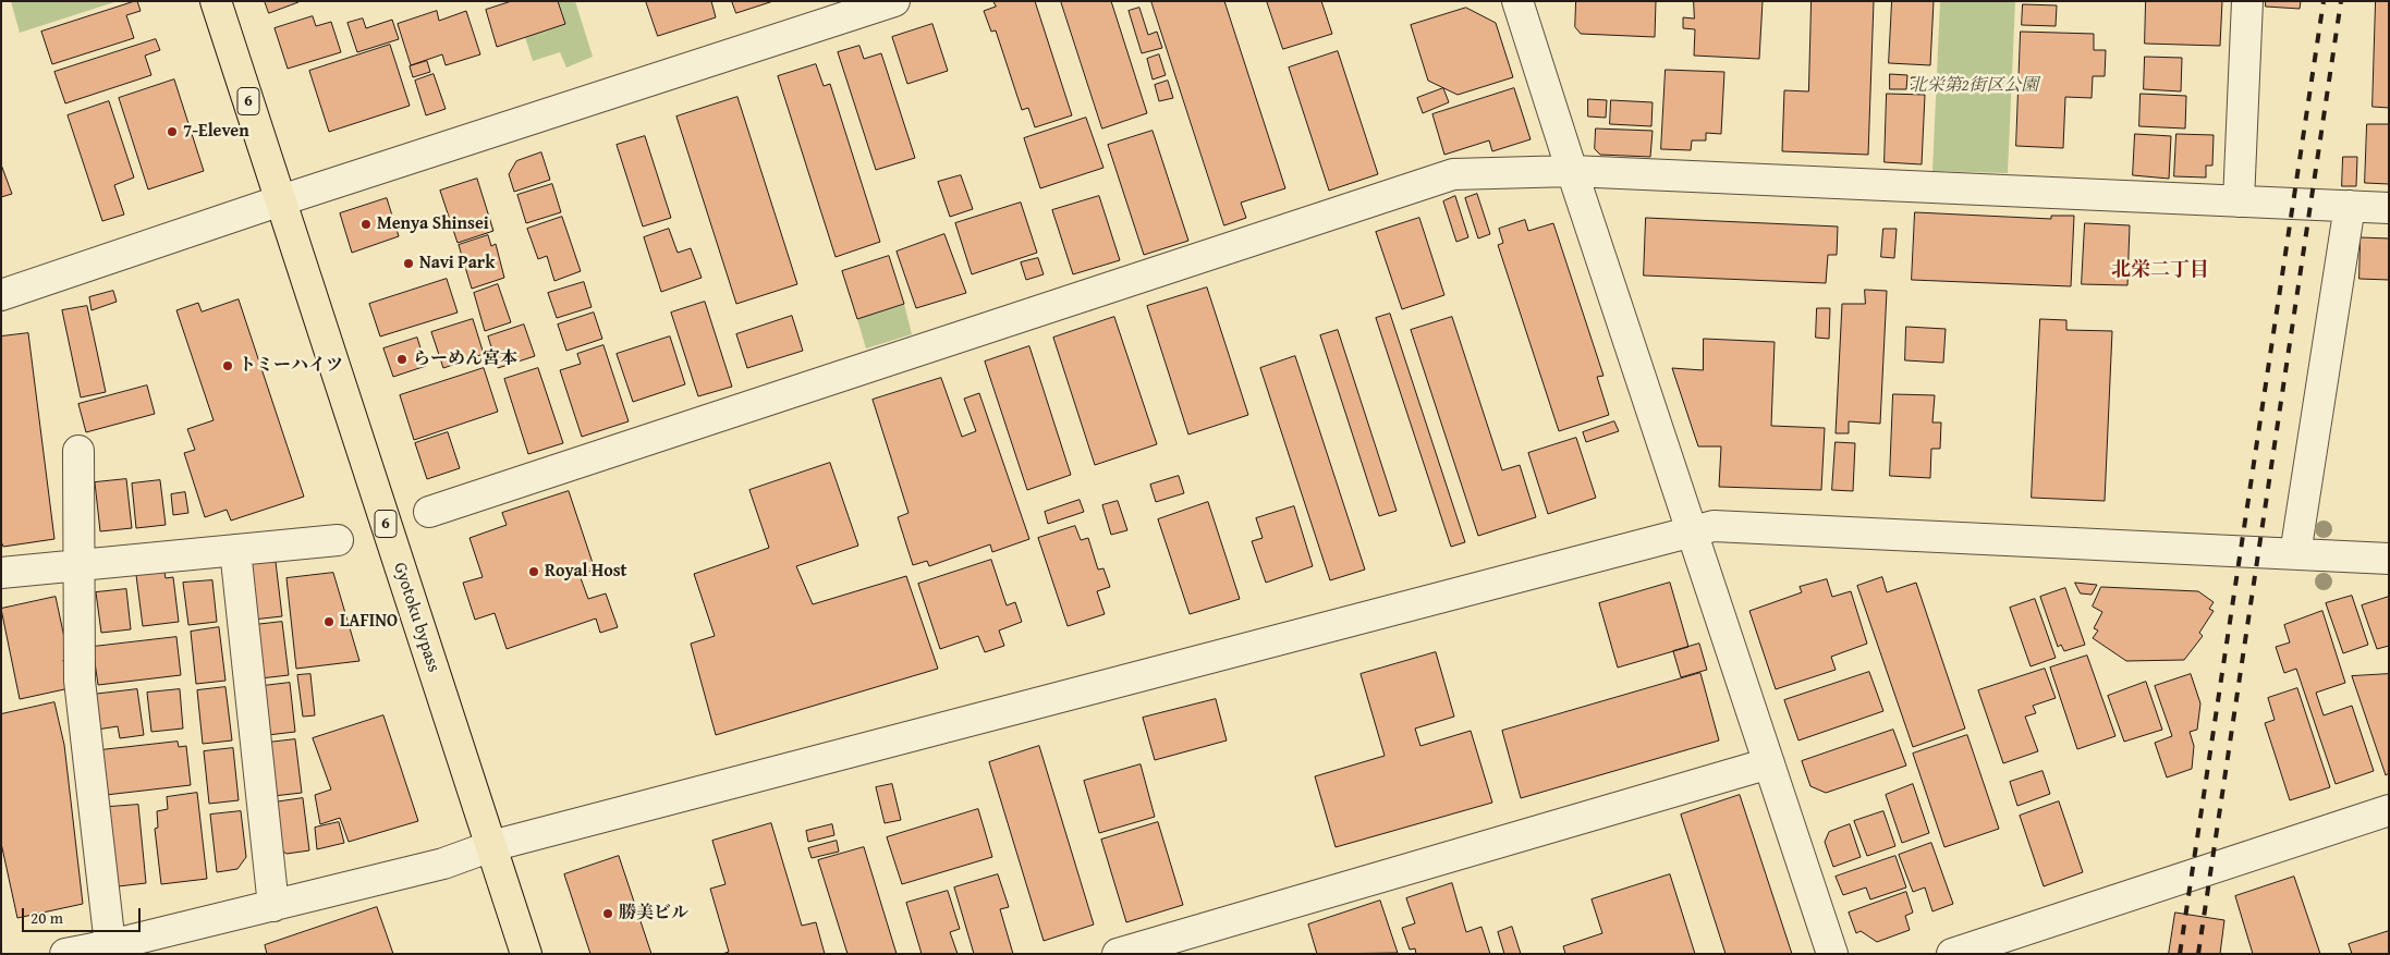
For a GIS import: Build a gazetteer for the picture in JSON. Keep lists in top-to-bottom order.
{
  "streets": {
    "main road": ["6", "Gyotoku bypass"]
  },
  "districts": ["北栄二丁目"],
  "parks": ["北栄第2街区公園"],
  "places": [
    "7-Eleven",
    "Menya Shinsei",
    "Navi Park",
    "らーめん宮本",
    "トミーハイツ",
    "Royal Host",
    "LAFINO",
    "勝美ビル"
  ],
  "scale_bar": "20 m"
}
